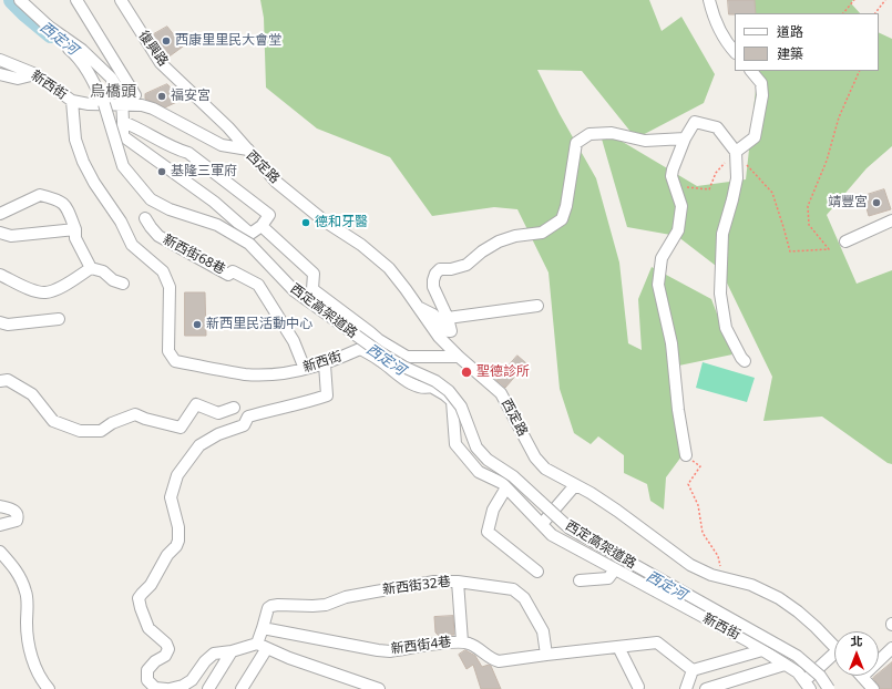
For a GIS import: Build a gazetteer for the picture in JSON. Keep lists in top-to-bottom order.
{
  "streets": {
    "street": [
      "復興路",
      "新西街",
      "西定路",
      "新西街68巷",
      "西定高架道路",
      "新西街32巷",
      "新西街4巷"
    ]
  },
  "crossings": [
    ["復興路", "西定路"],
    ["新西街", "西定路"],
    ["新西街", "新西街68巷"],
    ["新西街", "西定高架道路"],
    ["新西街32巷", "新西街4巷"]
  ],
  "districts": ["烏橋頭"],
  "water": ["西定河"],
  "places": [
    "西康里里民大會堂",
    "福安宮",
    "基隆三軍府",
    "靖豐宮",
    "德和牙醫",
    "新西里民活動中心",
    "聖德診所"
  ],
  "legend": ["道路", "建築"],
  "north": "top"
}
